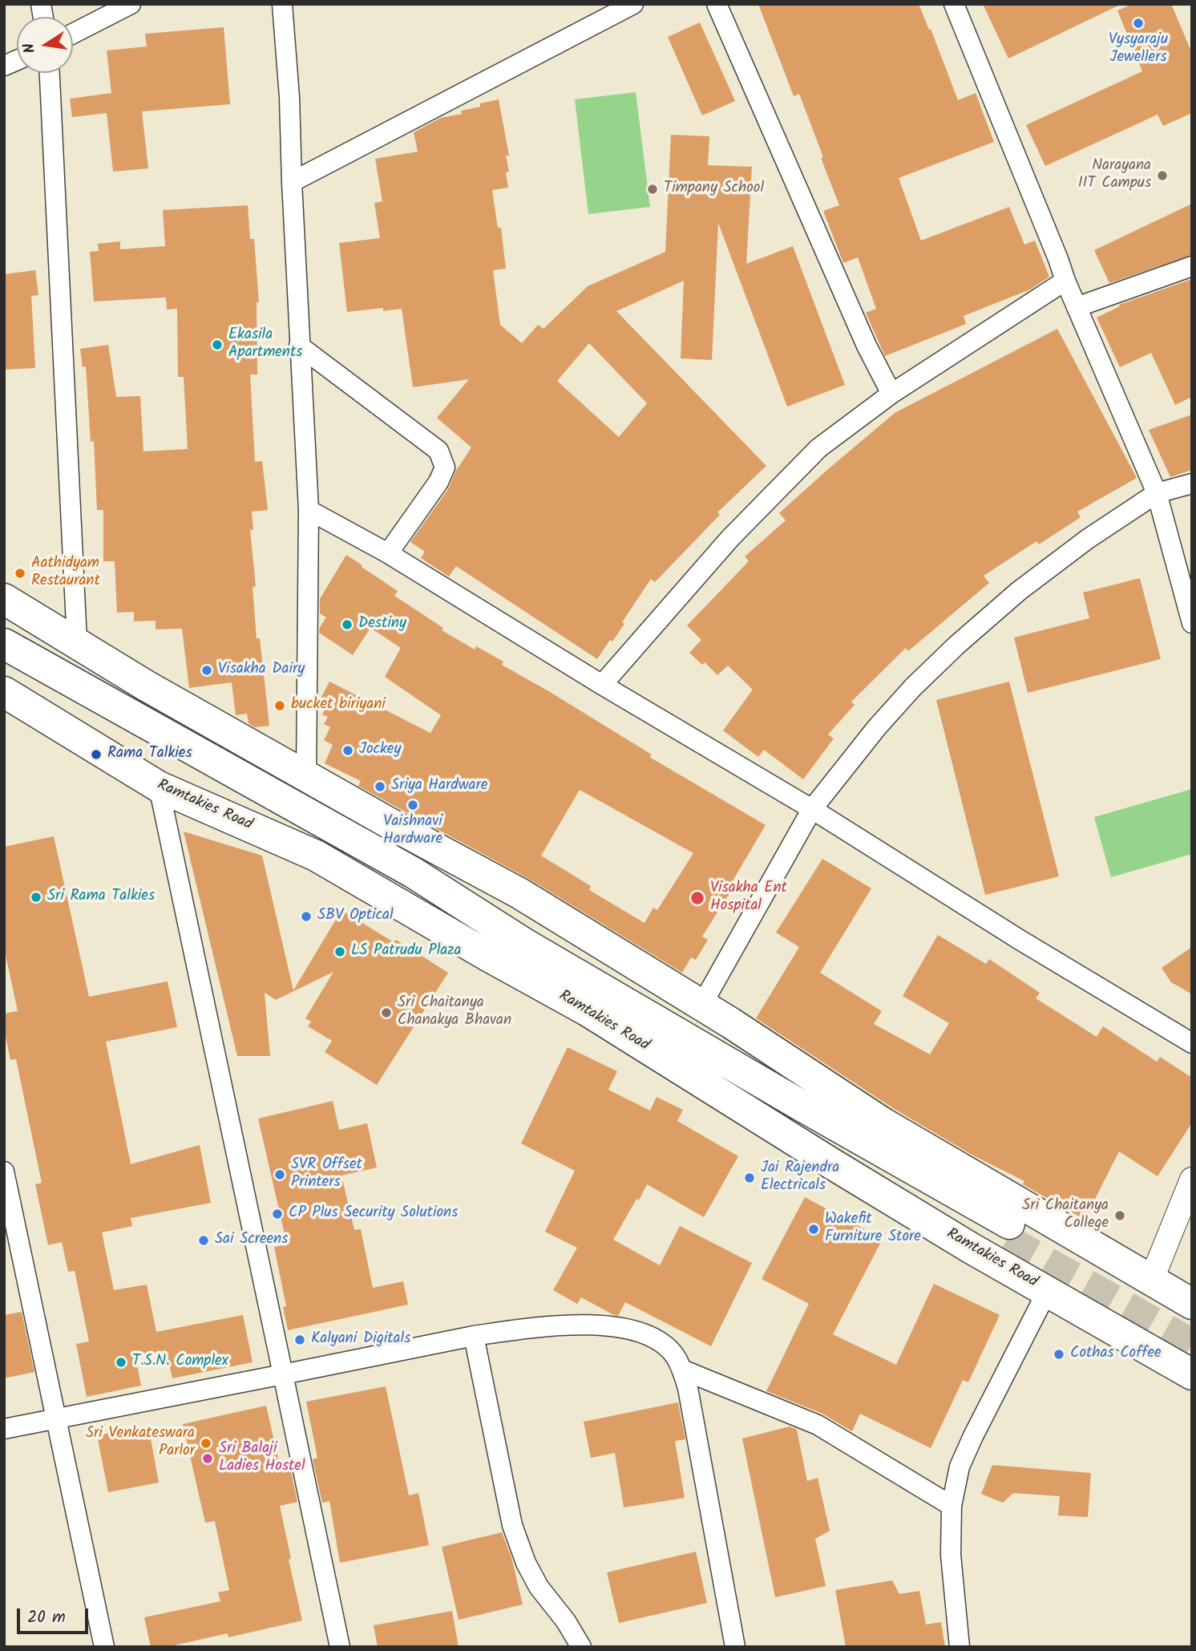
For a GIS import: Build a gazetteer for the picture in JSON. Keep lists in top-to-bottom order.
{
  "streets": {
    "main road": ["Ramtakies Road"]
  },
  "places": [
    "Vysyaraju Jewellers",
    "Narayana IIT Campus",
    "Timpany School",
    "Ekasila Apartments",
    "Aathidyam Restaurant",
    "Destiny",
    "Visakha Dairy",
    "bucket biriyani",
    "Jockey",
    "Rama Talkies",
    "Sriya Hardware",
    "Vaishnavi Hardware",
    "Sri Rama Talkies",
    "Visakha Ent Hospital",
    "SBV Optical",
    "LS Patrudu Plaza",
    "Sri Chaitanya Chanakya Bhavan",
    "SVR Offset Printers",
    "Jai Rajendra Electricals",
    "CP Plus Security Solutions",
    "Sri Chaitanya College",
    "Wakefit Furniture Store",
    "Sai Screens",
    "Kalyani Digitals",
    "Cothas Coffee",
    "T.S.N. Complex",
    "Sri Venkateswara Parlor",
    "Sri Balaji Ladies Hostel"
  ],
  "scale_bar": "20 m",
  "north": "left"
}
